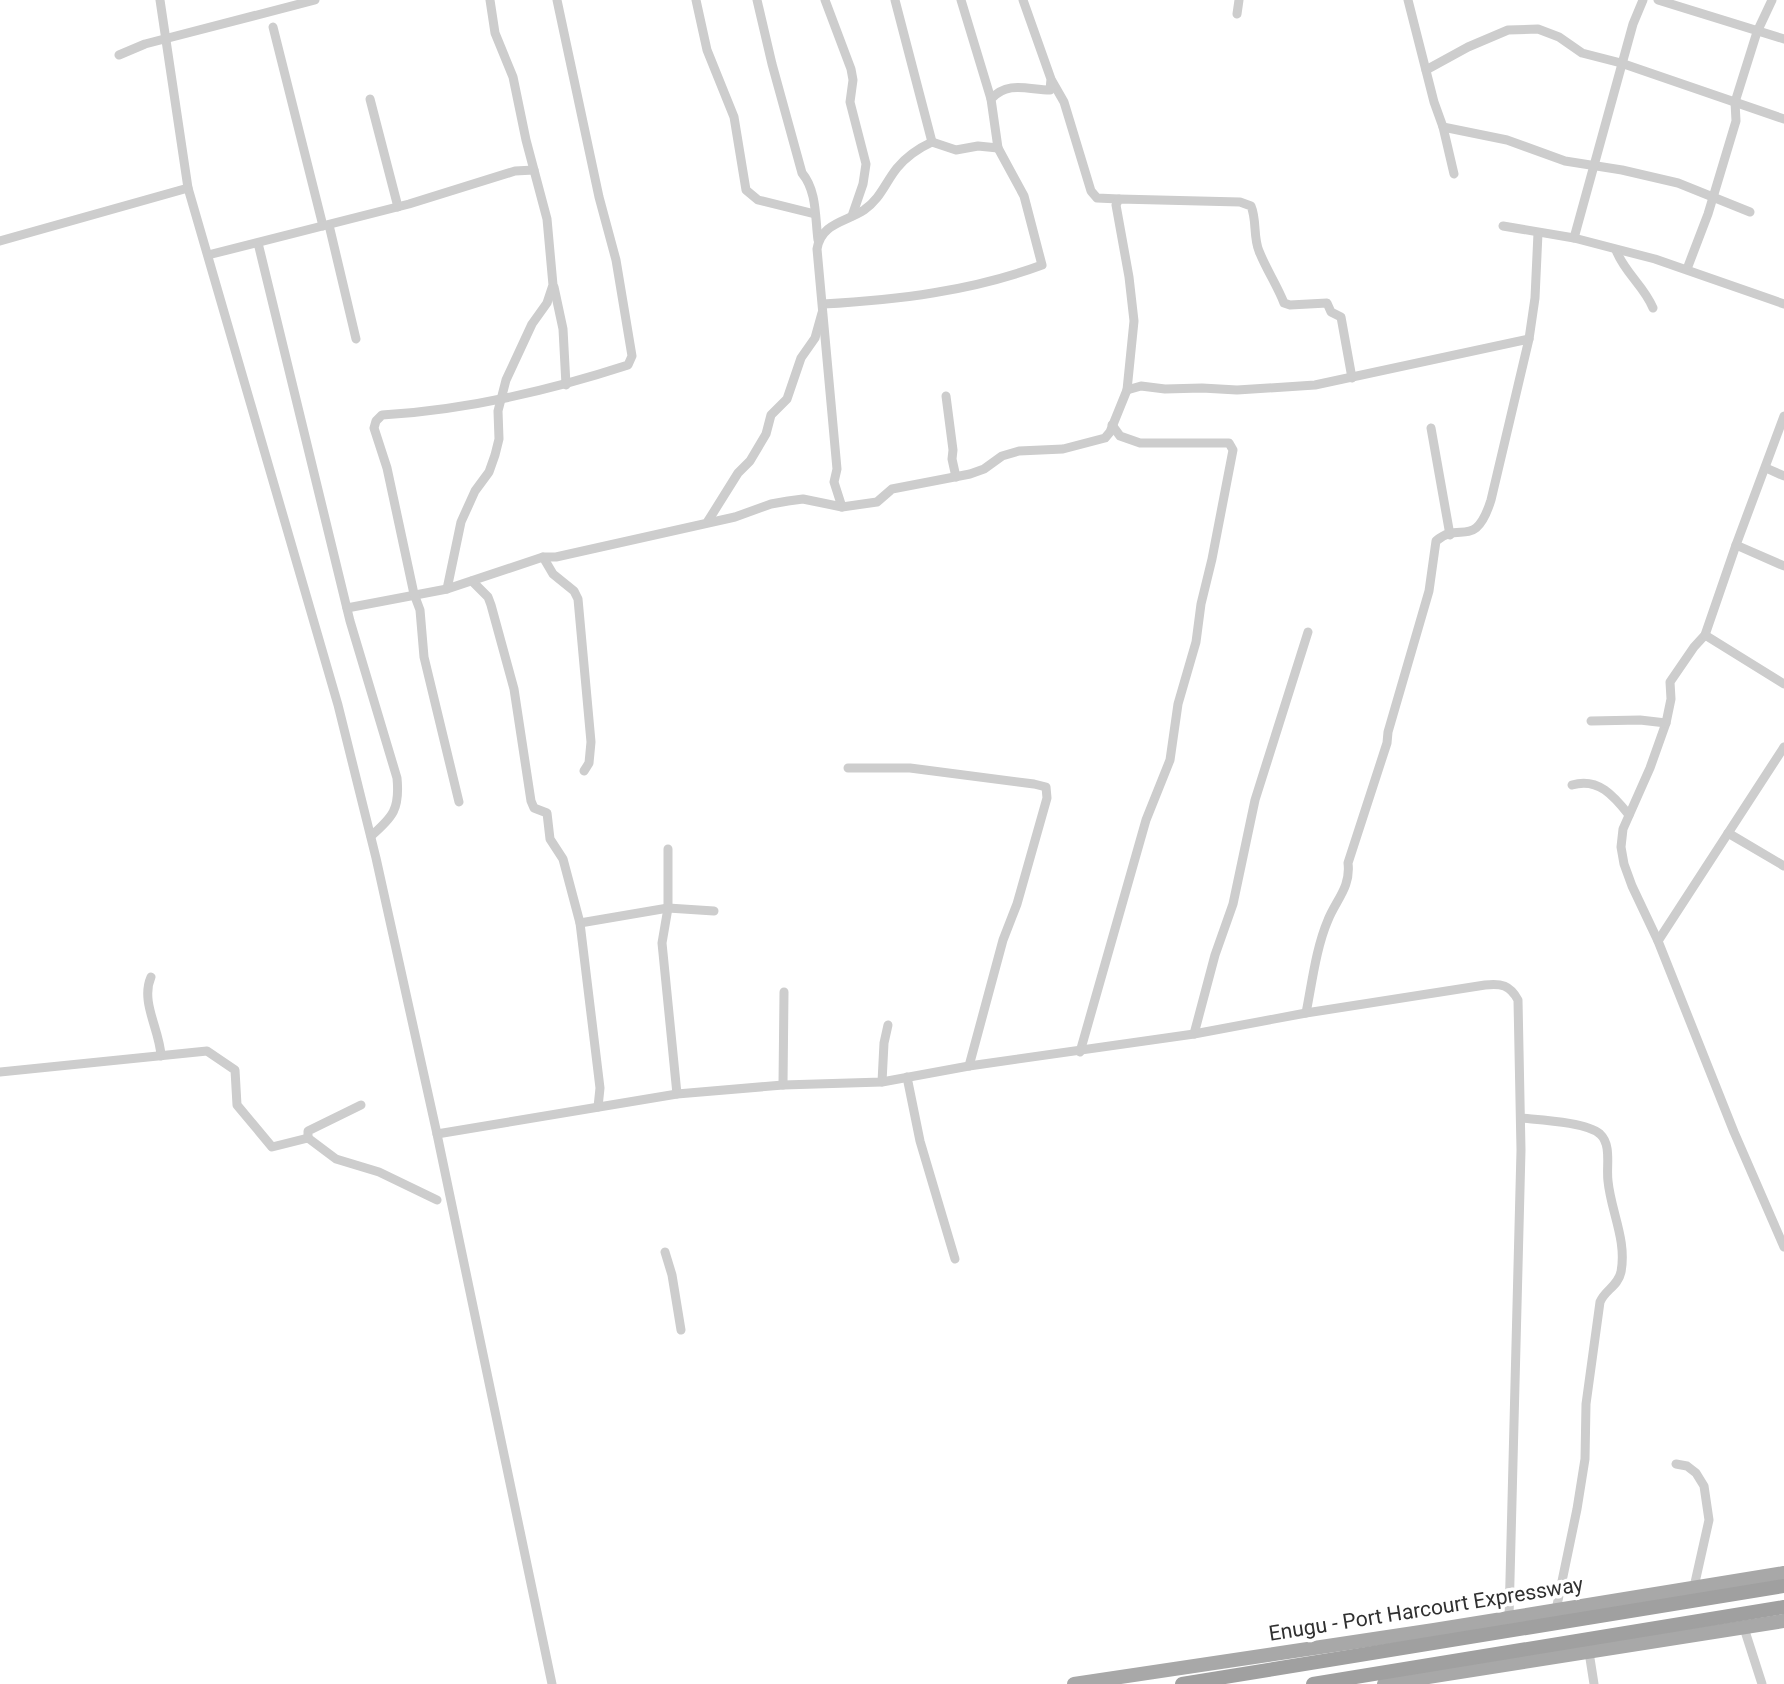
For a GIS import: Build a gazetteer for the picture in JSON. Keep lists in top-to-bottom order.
{
  "streets": {
    "highway": ["Enugu - Port Harcourt Expressway"]
  }
}
